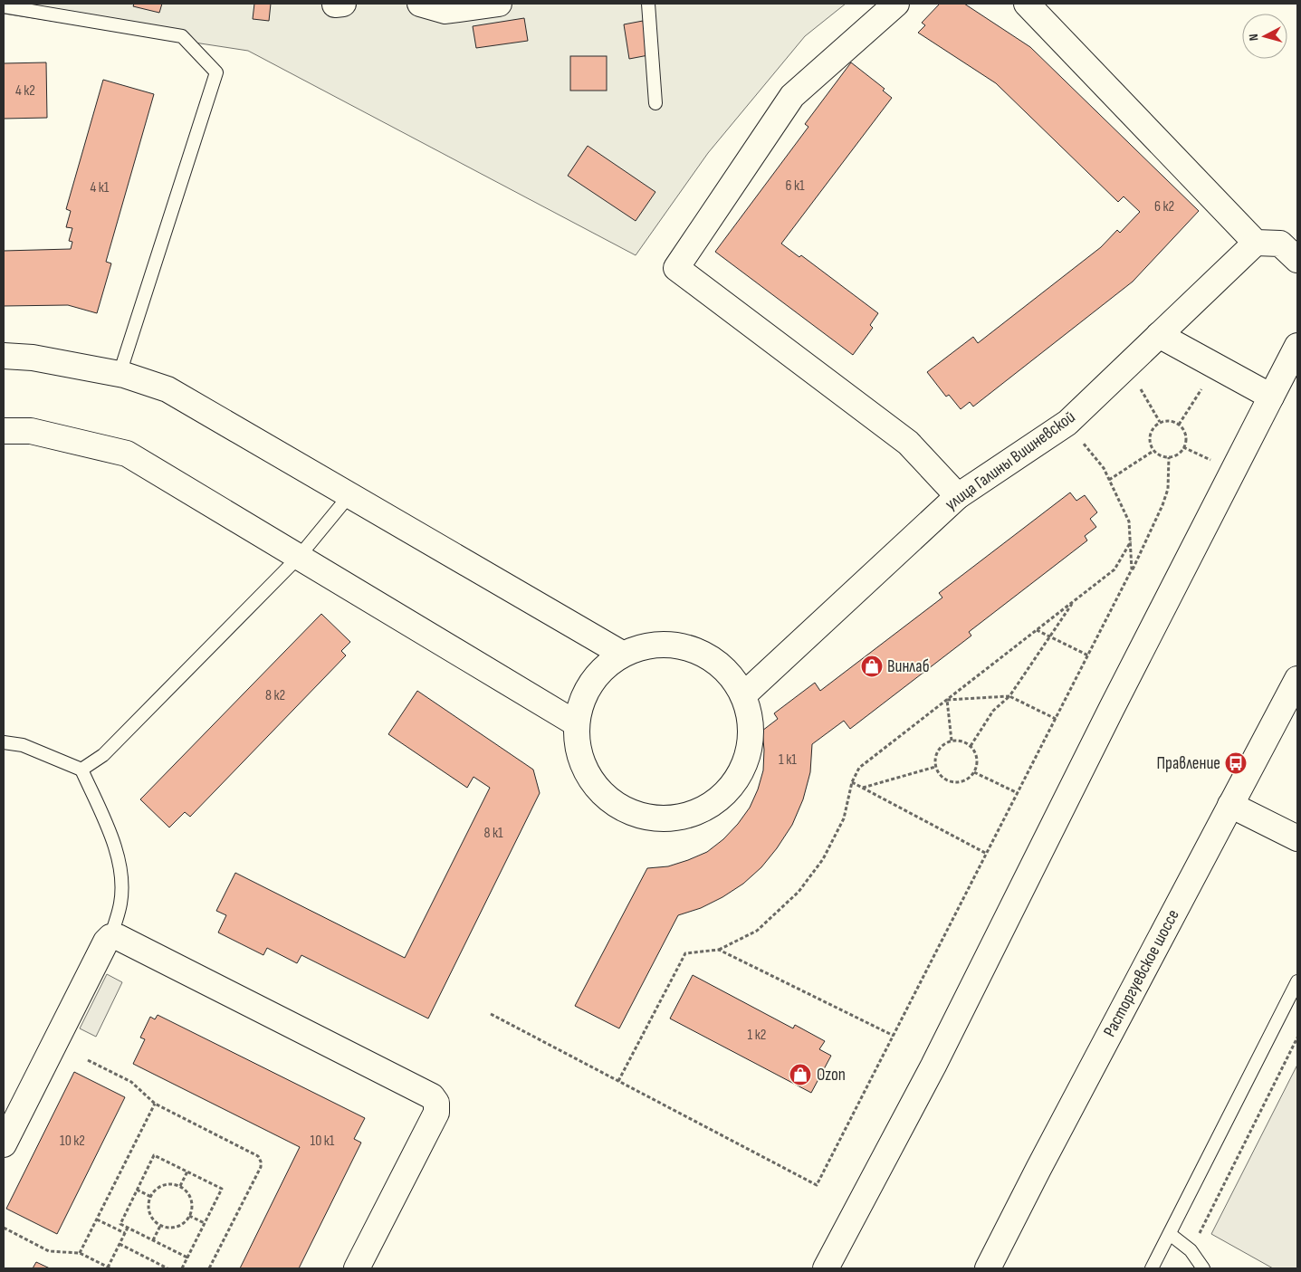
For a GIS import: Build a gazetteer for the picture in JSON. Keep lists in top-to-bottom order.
{
  "streets": {
    "street": ["улица Галины Вишневской", "Расторгуевское шоссе"]
  },
  "places": {
    "shop": ["Винлаб", "Ozon"],
    "bus stop": ["Правление"]
  },
  "house_numbers": [
    "4 к2",
    "6 к1",
    "4 к1",
    "6 к2",
    "8 к2",
    "1 к1",
    "8 к1",
    "1 к2",
    "10 к2",
    "10 к1"
  ],
  "north": "left"
}
